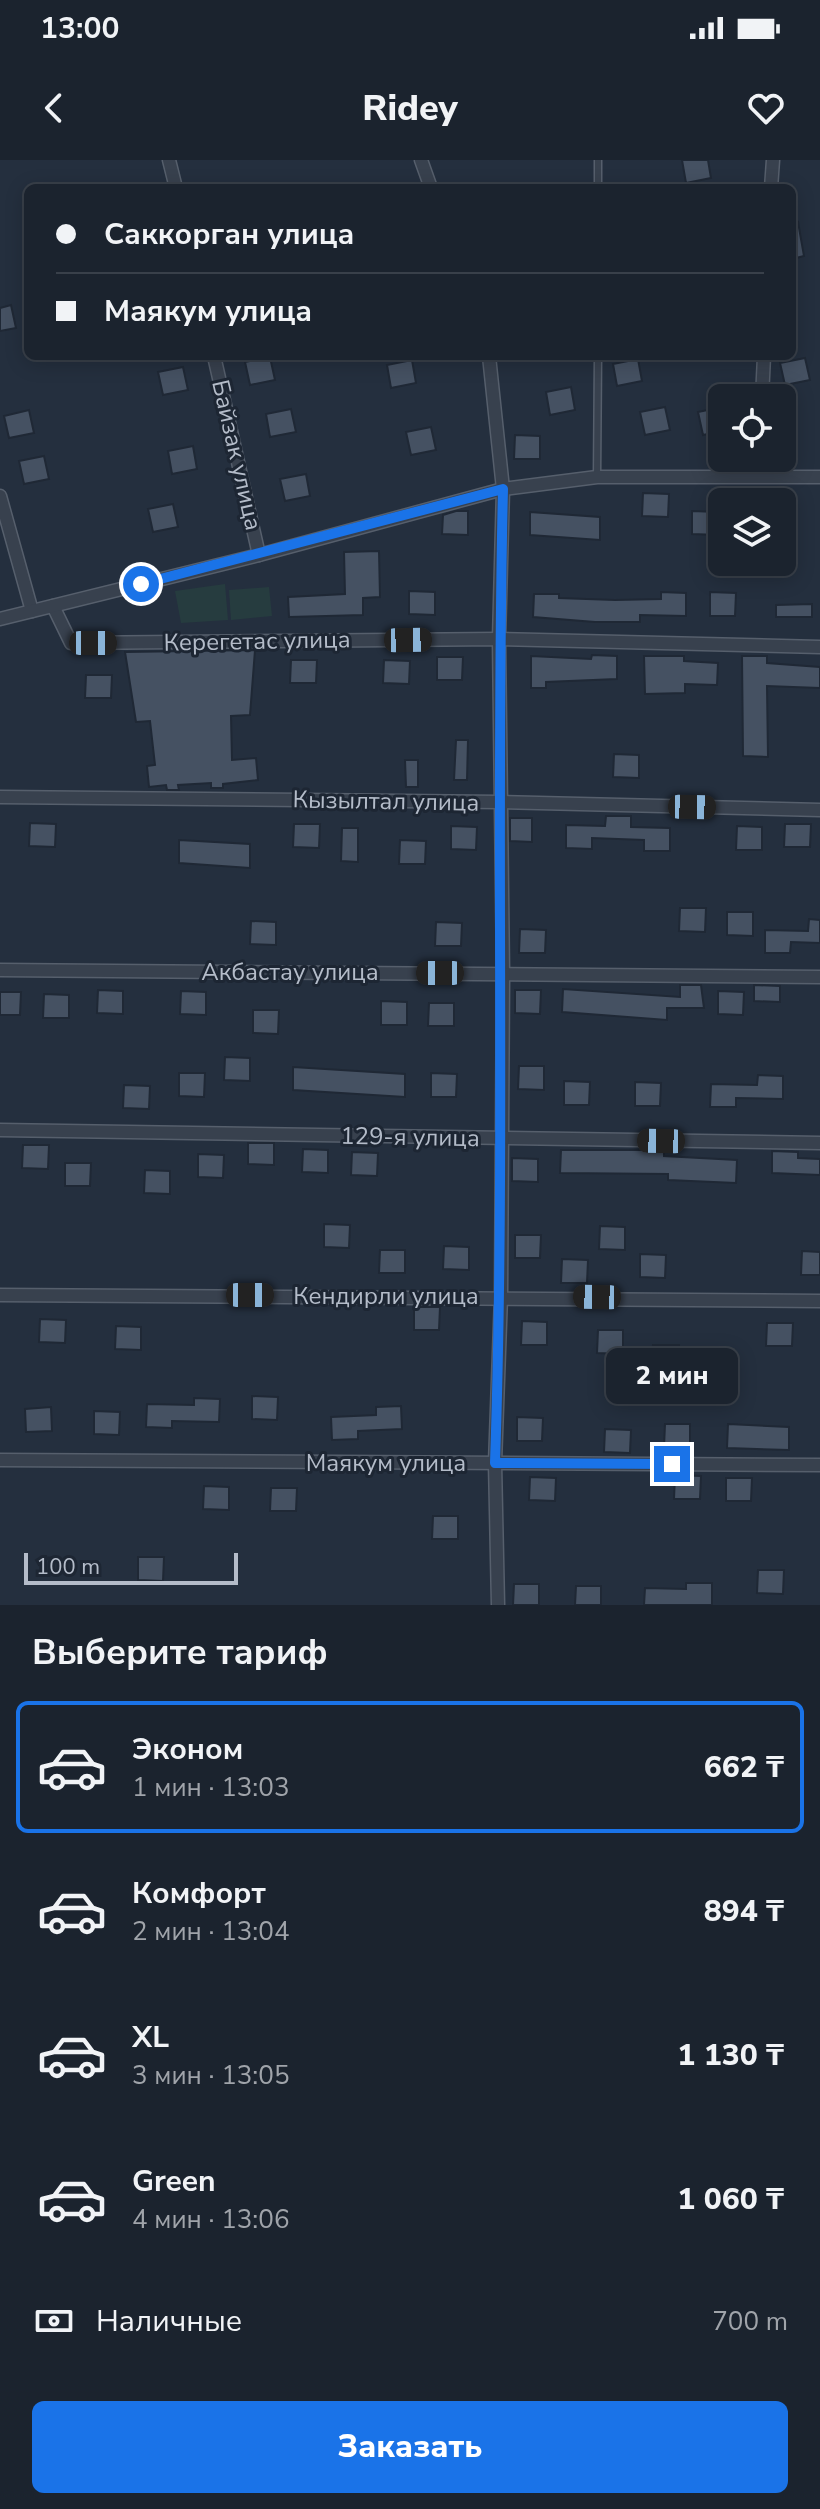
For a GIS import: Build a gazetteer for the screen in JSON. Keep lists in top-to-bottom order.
{
  "streets": {
    "street": [
      "Байзак улица",
      "Керегетас улица",
      "Кызылтал улица",
      "Акбастау улица",
      "129-я улица",
      "Кендирли улица",
      "Маякум улица"
    ]
  },
  "scale_bar": "100 m",
  "page": {
    "status": "13:00",
    "header": "Ridey",
    "banner": ["Саккорган улица", "Маякум улица"],
    "bubble": "2 мин",
    "scale": "100 m",
    "heading": "Выберите тариф",
    "list": [
      {
        "name": "Эконом",
        "note": "1 мин · 13:03",
        "value": "662 ₸"
      },
      {
        "name": "Комфорт",
        "note": "2 мин · 13:04",
        "value": "894 ₸"
      },
      {
        "name": "XL",
        "note": "3 мин · 13:05",
        "value": "1 130 ₸"
      },
      {
        "name": "Green",
        "note": "4 мин · 13:06",
        "value": "1 060 ₸"
      }
    ],
    "pay": ["Наличные", "700 m"],
    "buttons": "Заказать"
  }
}
